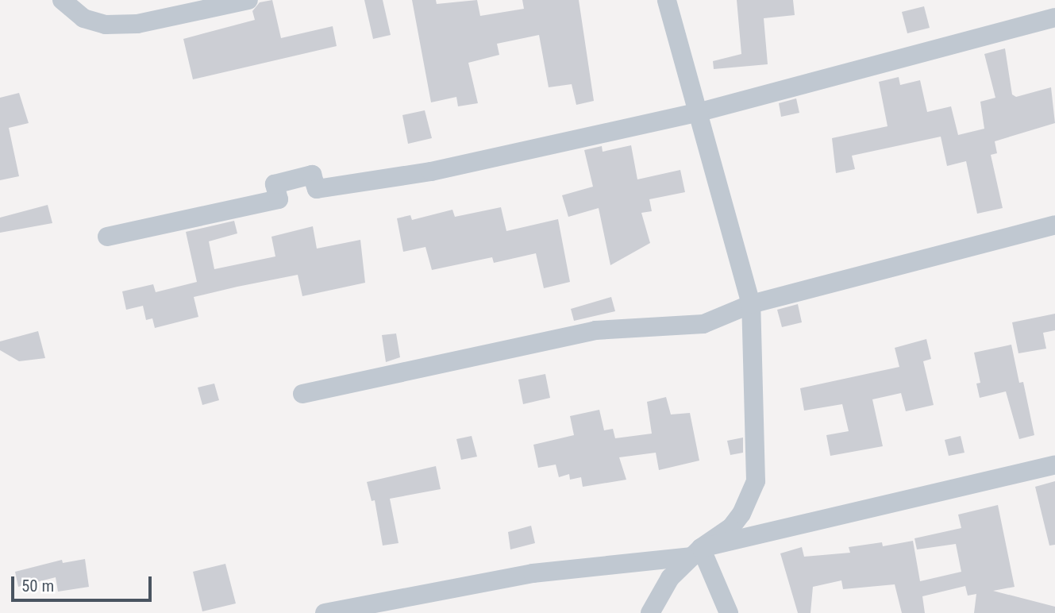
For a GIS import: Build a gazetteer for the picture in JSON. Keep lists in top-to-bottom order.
{
  "scale_bar": "50 m"
}
